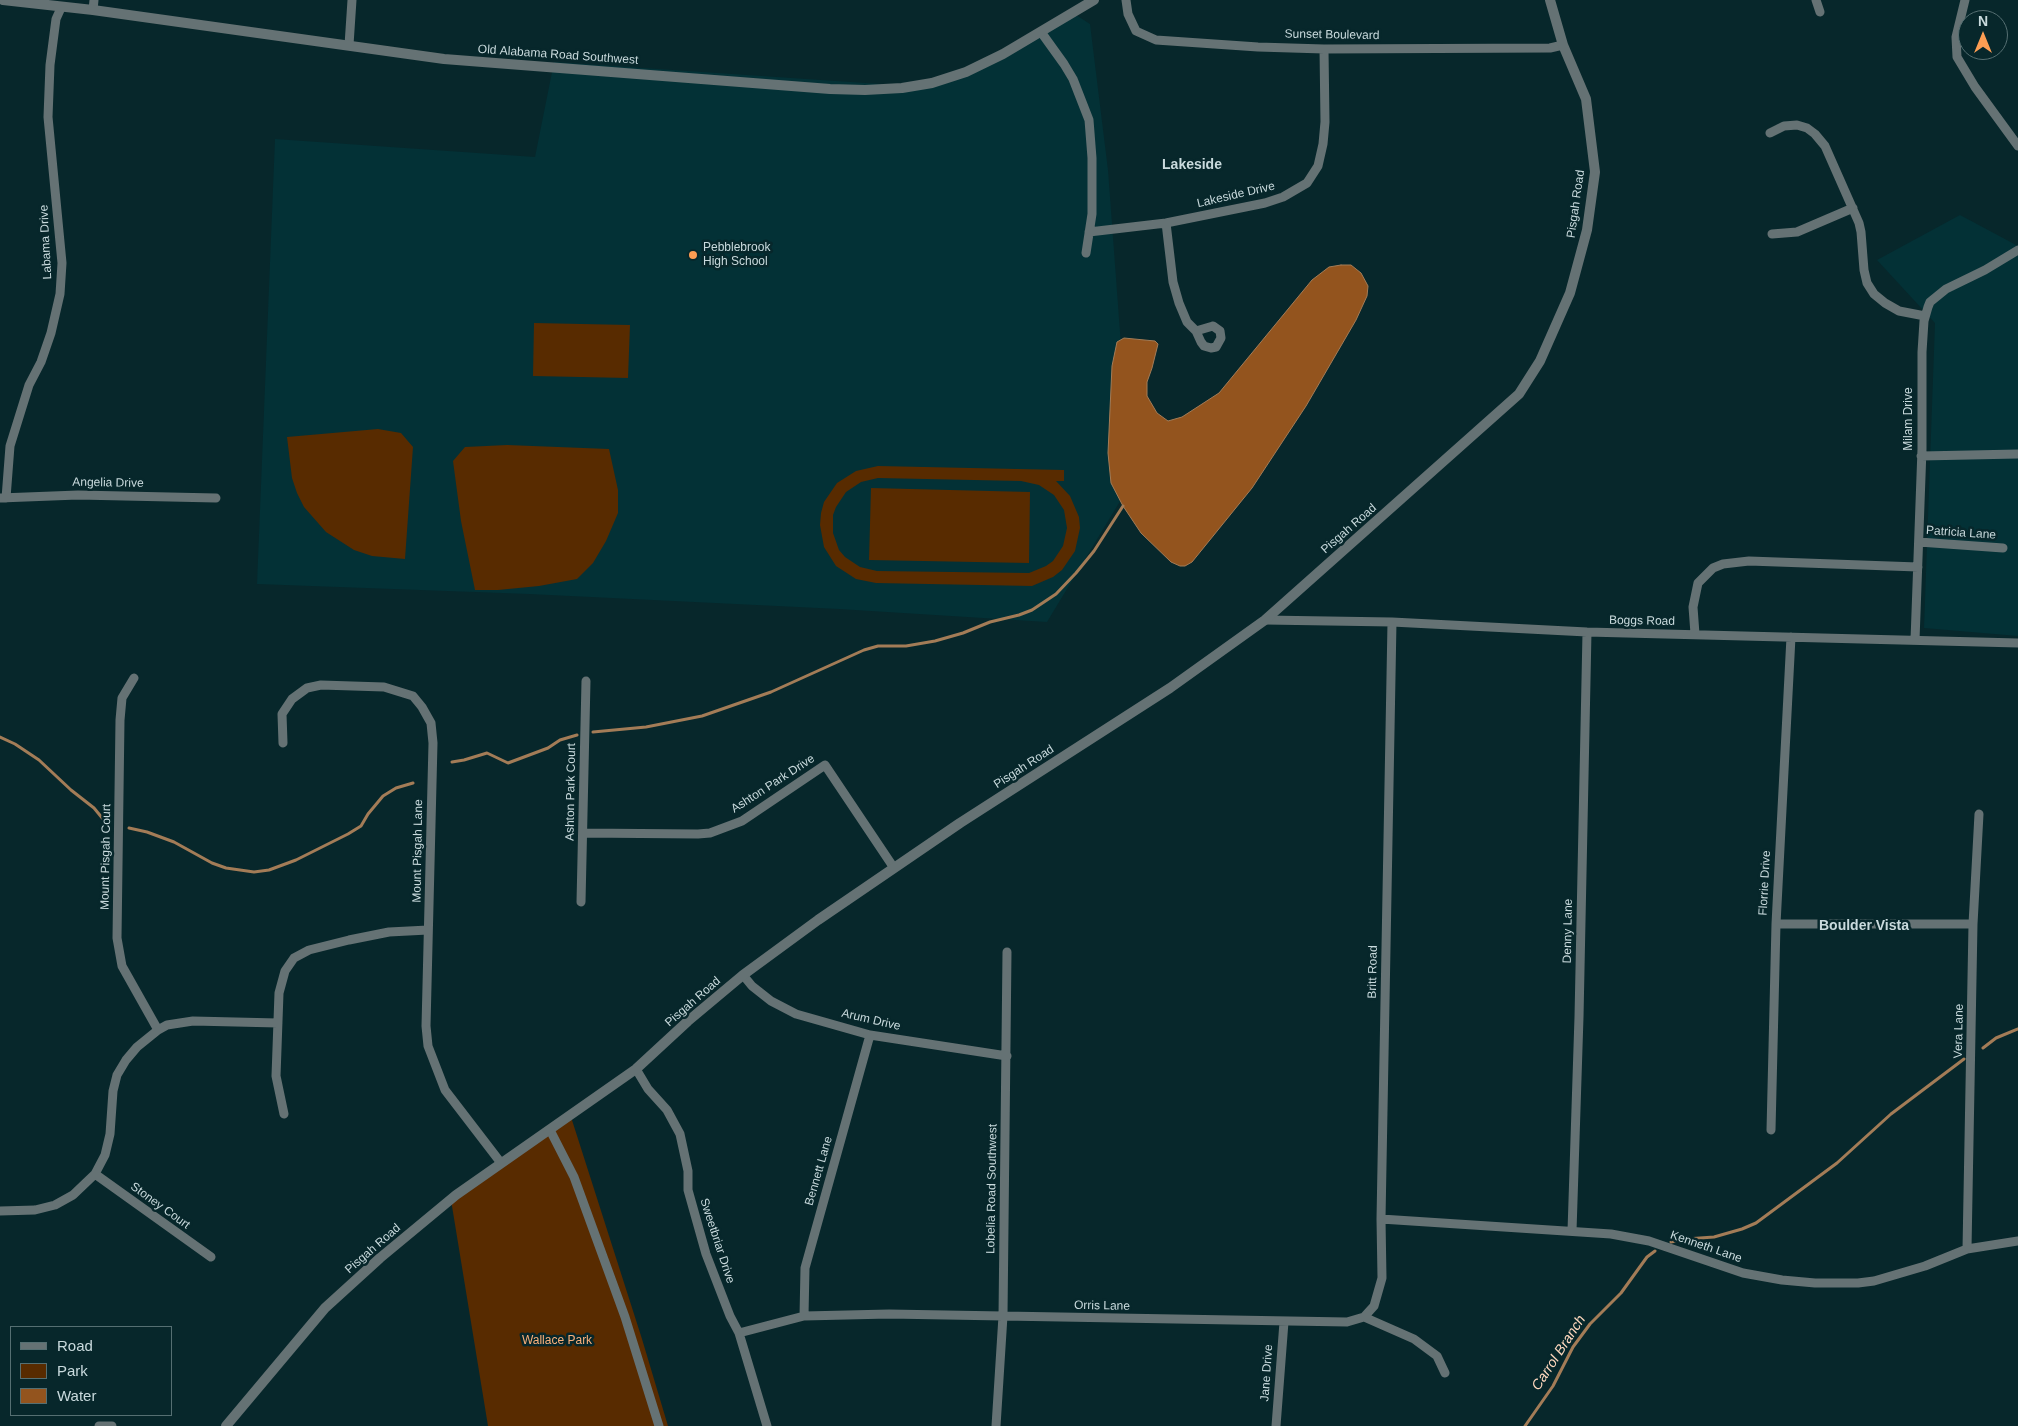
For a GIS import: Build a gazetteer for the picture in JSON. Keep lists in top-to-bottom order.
{
  "streets": {
    "street": [
      "Sunset Boulevard",
      "Old Alabama Road Southwest",
      "Lakeside Drive",
      "Pisgah Road",
      "Labama Drive",
      "Milam Drive",
      "Angelia Drive",
      "Patricia Lane",
      "Boggs Road",
      "Ashton Park Drive",
      "Ashton Park Court",
      "Mount Pisgah Lane",
      "Mount Pisgah Court",
      "Florrie Drive",
      "Denny Lane",
      "Britt Road",
      "Arum Drive",
      "Vera Lane",
      "Bennett Lane",
      "Lobelia Road Southwest",
      "Stoney Court",
      "Sweetbriar Drive",
      "Kenneth Lane",
      "Orris Lane",
      "Jane Drive"
    ]
  },
  "crossings": [
    ["Sunset Boulevard", "Lakeside Drive"],
    ["Sunset Boulevard", "Pisgah Road"],
    ["Old Alabama Road Southwest", "Labama Drive"],
    ["Pisgah Road", "Boggs Road"],
    ["Pisgah Road", "Ashton Park Drive"],
    ["Pisgah Road", "Mount Pisgah Lane"],
    ["Pisgah Road", "Arum Drive"],
    ["Pisgah Road", "Sweetbriar Drive"],
    ["Labama Drive", "Angelia Drive"],
    ["Milam Drive", "Patricia Lane"],
    ["Milam Drive", "Boggs Road"],
    ["Boggs Road", "Florrie Drive"],
    ["Boggs Road", "Denny Lane"],
    ["Boggs Road", "Britt Road"],
    ["Ashton Park Drive", "Ashton Park Court"],
    ["Denny Lane", "Kenneth Lane"],
    ["Britt Road", "Kenneth Lane"],
    ["Britt Road", "Orris Lane"],
    ["Arum Drive", "Bennett Lane"],
    ["Arum Drive", "Lobelia Road Southwest"],
    ["Vera Lane", "Kenneth Lane"],
    ["Bennett Lane", "Orris Lane"],
    ["Lobelia Road Southwest", "Orris Lane"],
    ["Sweetbriar Drive", "Orris Lane"],
    ["Orris Lane", "Jane Drive"]
  ],
  "districts": ["Lakeside", "Boulder Vista"],
  "water": ["Carrol Branch"],
  "parks": ["Wallace Park"],
  "places": ["Pebblebrook High School"],
  "legend": ["Road", "Park", "Water"],
  "north": "top"
}
